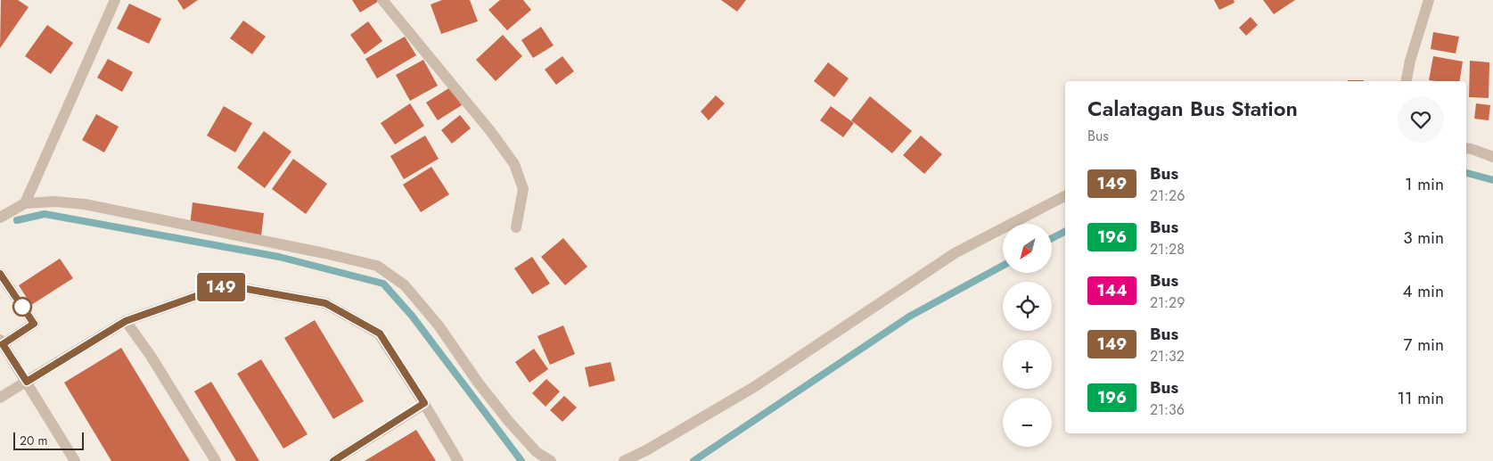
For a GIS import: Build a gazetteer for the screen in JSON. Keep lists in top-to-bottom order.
{
  "lines": ["bus line 149"],
  "scale_bar": "20 m",
  "north": "bottom left",
  "page": {
    "on_map": "149",
    "heading": ["Calatagan Bus Station", "Bus"],
    "list": [
      {
        "mark": "149",
        "name": "Bus",
        "note": "21:26",
        "value": "1 min"
      },
      {
        "mark": "196",
        "name": "Bus",
        "note": "21:28",
        "value": "3 min"
      },
      {
        "mark": "144",
        "name": "Bus",
        "note": "21:29",
        "value": "4 min"
      },
      {
        "mark": "149",
        "name": "Bus",
        "note": "21:32",
        "value": "7 min"
      },
      {
        "mark": "196",
        "name": "Bus",
        "note": "21:36",
        "value": "11 min"
      }
    ],
    "map_buttons": ["+", "−"],
    "scale": "20 m"
  }
}
